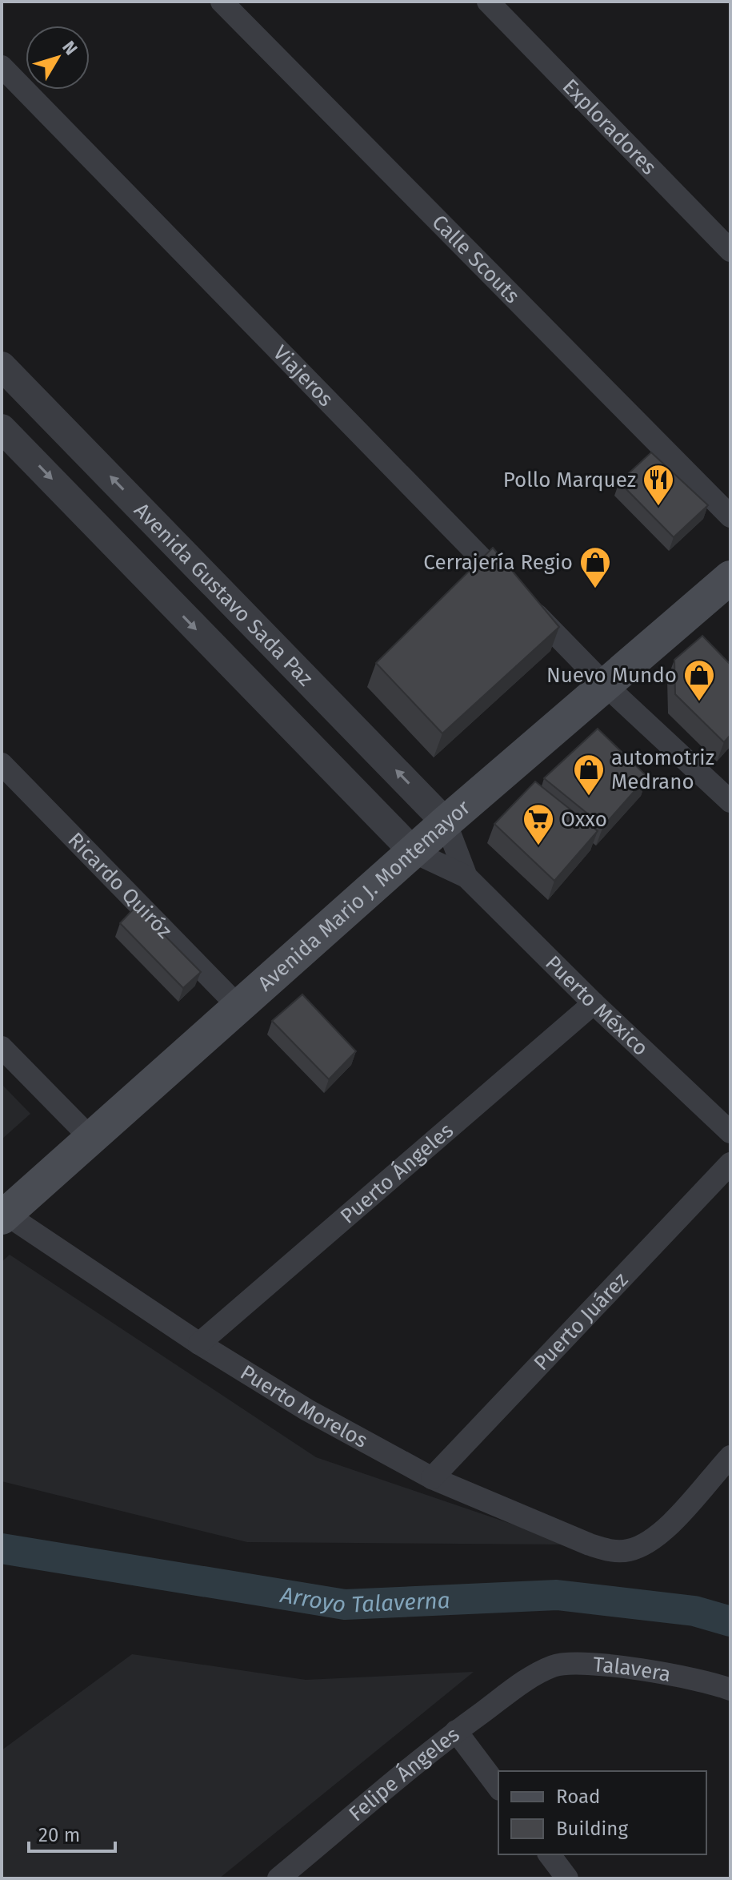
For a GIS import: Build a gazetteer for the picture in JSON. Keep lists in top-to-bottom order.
{
  "streets": {
    "main road": ["Avenida Mario J. Montemayor"],
    "street": [
      "Exploradores",
      "Calle Scouts",
      "Viajeros",
      "Avenida Gustavo Sada Paz",
      "Ricardo Quiróz",
      "Puerto México",
      "Puerto Ángeles",
      "Puerto Juárez",
      "Puerto Morelos",
      "Talavera",
      "Felipe Ángeles"
    ]
  },
  "crossings": [
    ["Viajeros", "Avenida Mario J. Montemayor"],
    ["Avenida Gustavo Sada Paz", "Avenida Mario J. Montemayor"],
    ["Avenida Gustavo Sada Paz", "Puerto México"],
    ["Ricardo Quiróz", "Avenida Mario J. Montemayor"],
    ["Avenida Mario J. Montemayor", "Puerto México"],
    ["Avenida Mario J. Montemayor", "Puerto Morelos"],
    ["Puerto México", "Puerto Ángeles"],
    ["Puerto Ángeles", "Puerto Morelos"],
    ["Puerto Juárez", "Puerto Morelos"],
    ["Talavera", "Felipe Ángeles"]
  ],
  "water": ["Arroyo Talaverna"],
  "places": {
    "restaurant": ["Pollo Marquez"],
    "shop": ["Cerrajería Regio", "Nuevo Mundo", "automotriz Medrano"],
    "supermarket": ["Oxxo"]
  },
  "legend": ["Road", "Building"],
  "scale_bar": "20 m",
  "north": "top right"
}
